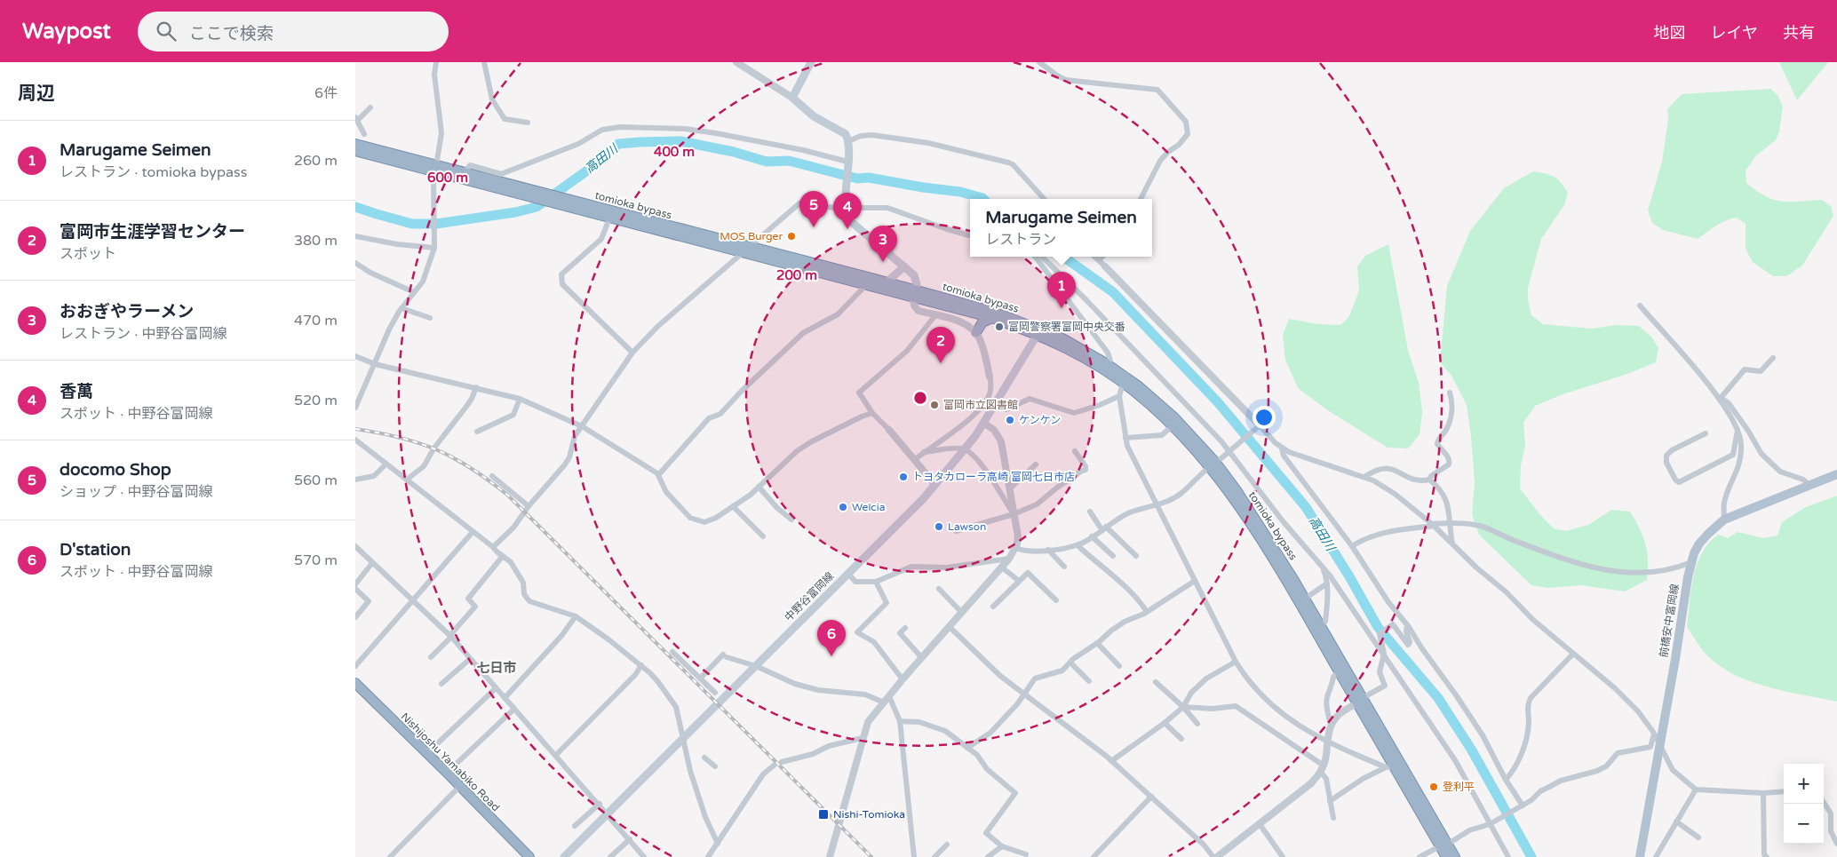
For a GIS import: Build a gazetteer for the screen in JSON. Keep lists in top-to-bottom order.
{
  "streets": {
    "highway": ["tomioka bypass", "Nishijoshu Yamabiko Road"],
    "main road": ["中野谷富岡線", "前橋安中富岡線"]
  },
  "crossings": [
    ["tomioka bypass", "中野谷富岡線"]
  ],
  "districts": ["七日市"],
  "water": ["高田川"],
  "places": {
    "other": [
      "MOS Burger",
      "富岡警察署富岡中央交番",
      "富岡市立図書館",
      "ケンケン",
      "トヨタカローラ高崎 富岡七日市店",
      "Welcia",
      "Lawson",
      "登利平"
    ],
    "transit": ["Nishi-Tomioka"]
  },
  "page": {
    "header": "Waypost",
    "search": "ここで検索",
    "nav": ["地図", "レイヤ", "共有"],
    "heading": ["周辺", "6件"],
    "list": [
      {
        "mark": "1",
        "name": "Marugame Seimen",
        "note": "レストラン · tomioka bypass",
        "value": "260 m"
      },
      {
        "mark": "2",
        "name": "富岡市生涯学習センター",
        "note": "スポット",
        "value": "380 m"
      },
      {
        "mark": "3",
        "name": "おおぎやラーメン",
        "note": "レストラン · 中野谷富岡線",
        "value": "470 m"
      },
      {
        "mark": "4",
        "name": "香萬",
        "note": "スポット · 中野谷富岡線",
        "value": "520 m"
      },
      {
        "mark": "5",
        "name": "docomo Shop",
        "note": "ショップ · 中野谷富岡線",
        "value": "560 m"
      },
      {
        "mark": "6",
        "name": "D'station",
        "note": "スポット · 中野谷富岡線",
        "value": "570 m"
      }
    ],
    "pins": [
      "5",
      "4",
      "3",
      "1",
      "2",
      "6"
    ],
    "popup": ["Marugame Seimen", "レストラン"],
    "map_buttons": ["+", "−"]
  },
  "rings": ["400 m", "600 m", "200 m"]
}
